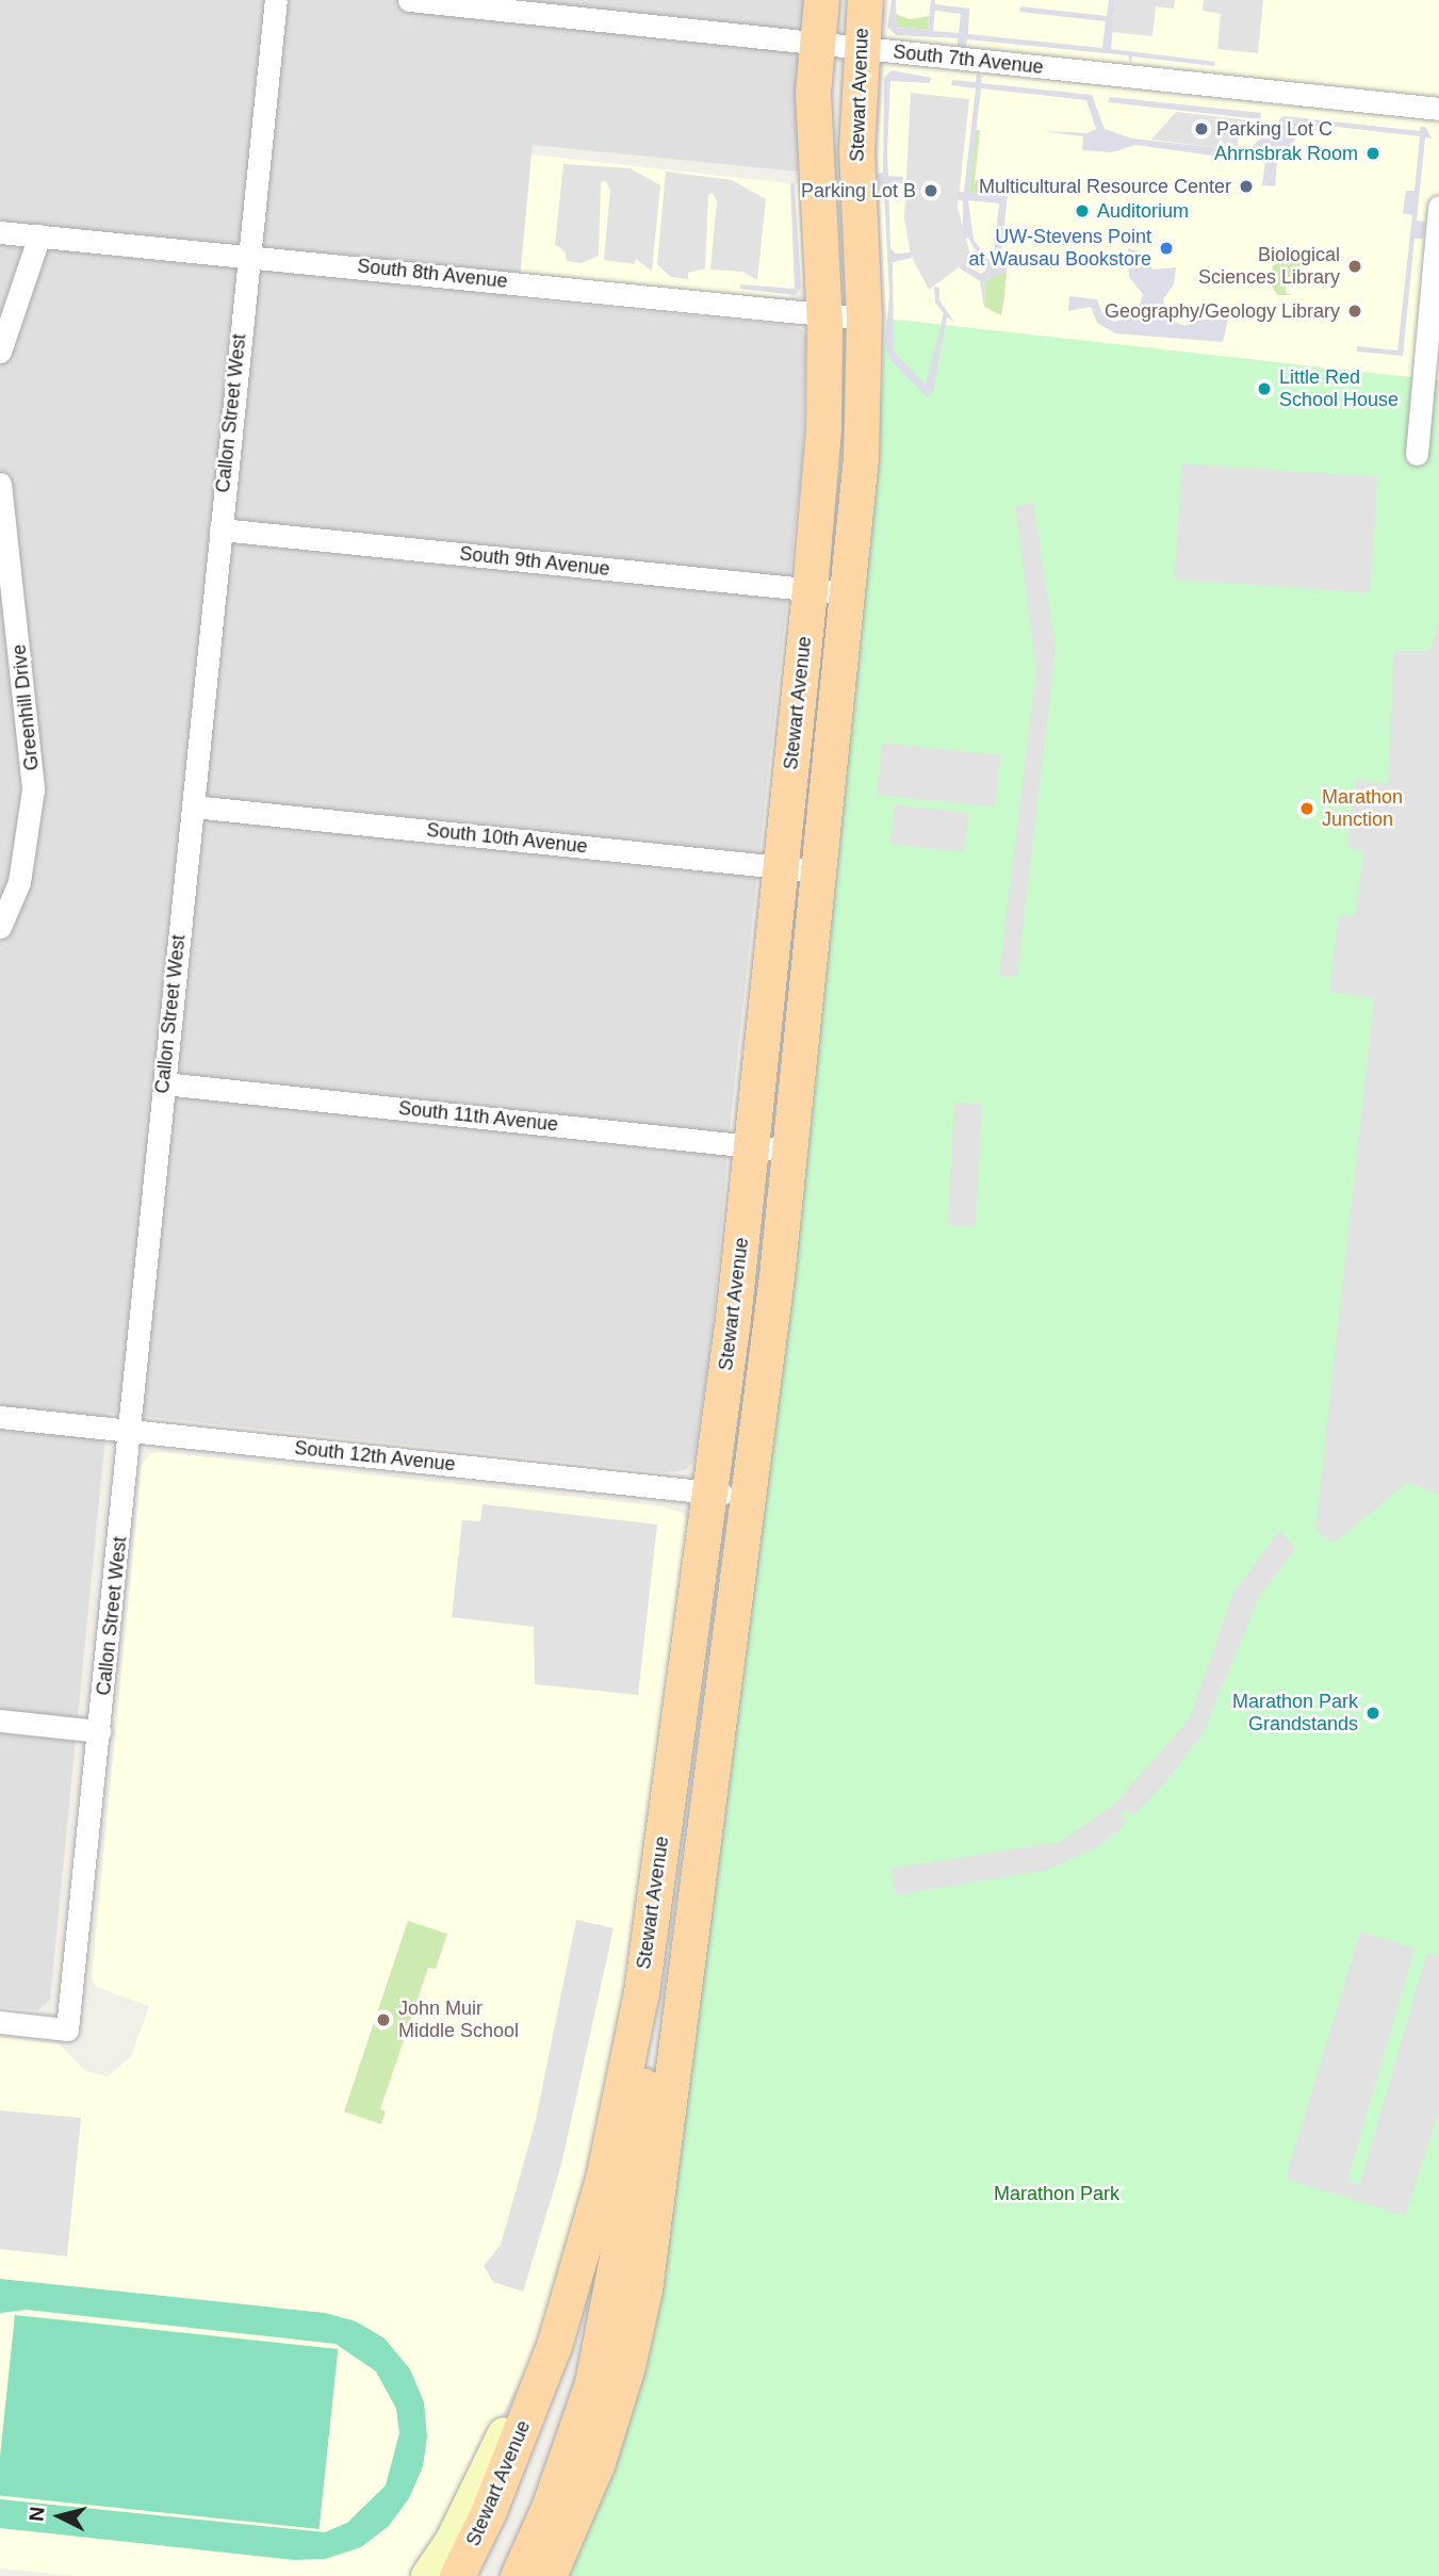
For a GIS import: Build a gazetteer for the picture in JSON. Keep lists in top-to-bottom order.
{
  "streets": {
    "main road": ["Stewart Avenue"],
    "street": [
      "South 7th Avenue",
      "South 8th Avenue",
      "Callon Street West",
      "South 9th Avenue",
      "Greenhill Drive",
      "South 10th Avenue",
      "South 11th Avenue",
      "South 12th Avenue"
    ]
  },
  "crossings": [
    ["South 7th Avenue", "Stewart Avenue"],
    ["Stewart Avenue", "South 8th Avenue"],
    ["Stewart Avenue", "South 9th Avenue"],
    ["Stewart Avenue", "South 10th Avenue"],
    ["Stewart Avenue", "South 11th Avenue"],
    ["Stewart Avenue", "South 12th Avenue"],
    ["South 8th Avenue", "Callon Street West"],
    ["Callon Street West", "South 9th Avenue"],
    ["Callon Street West", "South 10th Avenue"],
    ["Callon Street West", "South 11th Avenue"],
    ["Callon Street West", "South 12th Avenue"]
  ],
  "parks": ["Marathon Park"],
  "places": [
    "Parking Lot C",
    "Ahrnsbrak Room",
    "Multicultural Resource Center",
    "Parking Lot B",
    "Auditorium",
    "UW-Stevens Point at Wausau Bookstore",
    "Biological Sciences Library",
    "Geography/Geology Library",
    "Little Red School House",
    "Marathon Junction",
    "Marathon Park Grandstands",
    "John Muir Middle School"
  ],
  "north": "left"
}
